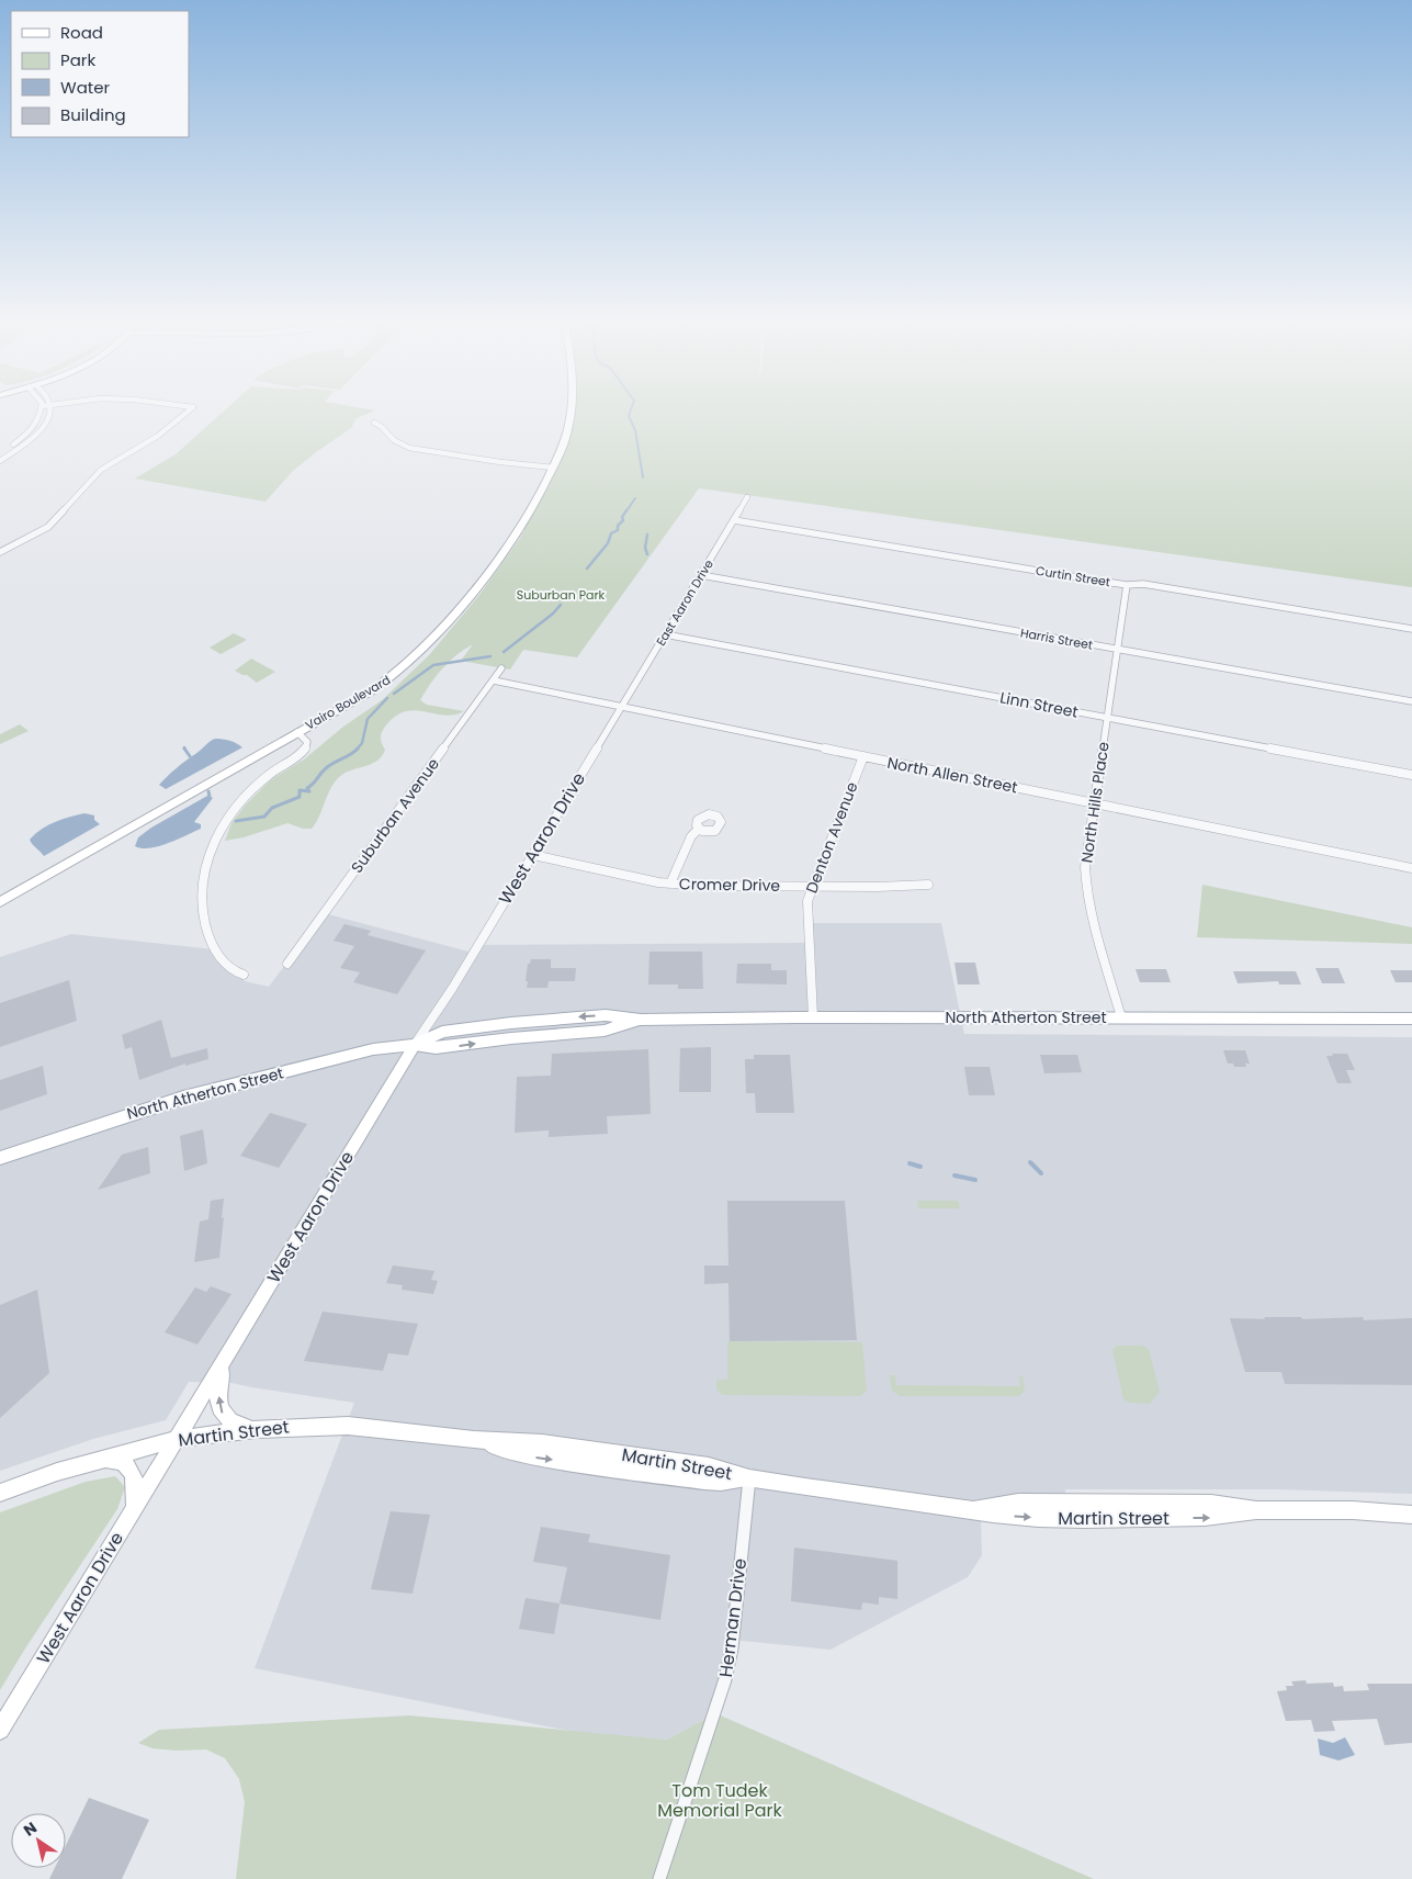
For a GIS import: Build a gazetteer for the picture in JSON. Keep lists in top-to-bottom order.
{
  "streets": {
    "main road": ["North Atherton Street"],
    "street": [
      "Curtin Street",
      "East Aaron Drive",
      "Harris Street",
      "Vairo Boulevard",
      "Linn Street",
      "North Allen Street",
      "North Hills Place",
      "Suburban Avenue",
      "Denton Avenue",
      "West Aaron Drive",
      "Cromer Drive",
      "Martin Street",
      "Herman Drive"
    ]
  },
  "crossings": [
    ["Curtin Street", "East Aaron Drive"],
    ["Curtin Street", "North Hills Place"],
    ["East Aaron Drive", "Harris Street"],
    ["East Aaron Drive", "Linn Street"],
    ["East Aaron Drive", "North Allen Street"],
    ["East Aaron Drive", "West Aaron Drive"],
    ["Harris Street", "North Hills Place"],
    ["Linn Street", "North Hills Place"],
    ["North Allen Street", "North Hills Place"],
    ["North Allen Street", "Suburban Avenue"],
    ["North Allen Street", "Denton Avenue"],
    ["North Allen Street", "West Aaron Drive"],
    ["North Hills Place", "North Atherton Street"],
    ["Denton Avenue", "Cromer Drive"],
    ["Denton Avenue", "North Atherton Street"],
    ["West Aaron Drive", "Cromer Drive"],
    ["West Aaron Drive", "North Atherton Street"],
    ["West Aaron Drive", "Martin Street"],
    ["Martin Street", "Herman Drive"]
  ],
  "parks": ["Suburban Park", "Tom Tudek Memorial Park"],
  "legend": [
    "Road",
    "Park",
    "Water",
    "Building"
  ],
  "north": "top left"
}
